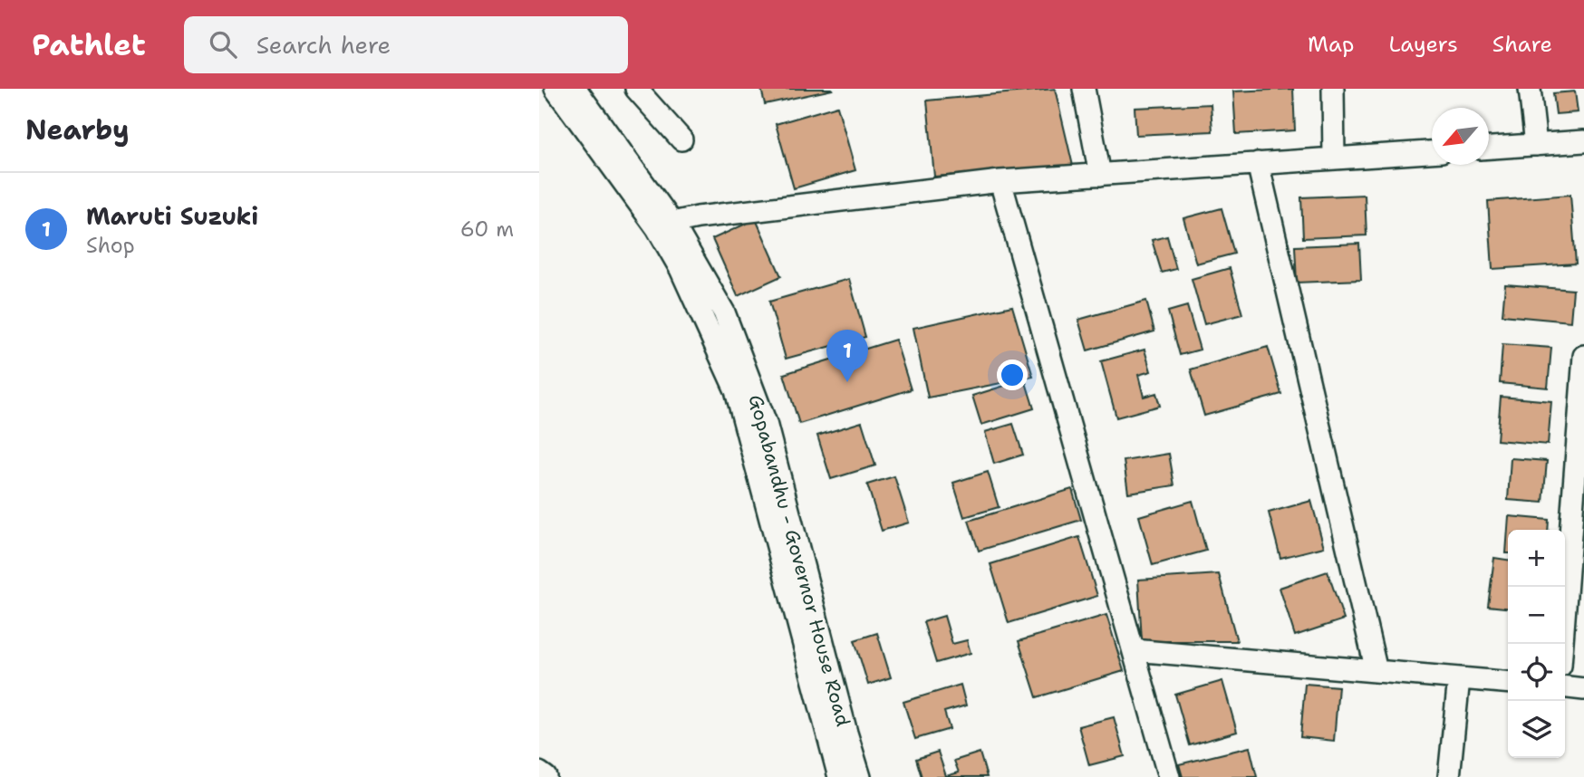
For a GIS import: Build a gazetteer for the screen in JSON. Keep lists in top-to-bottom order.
{
  "streets": {
    "street": ["Gopabandhu - Governor House Road"]
  },
  "north": "bottom left",
  "page": {
    "header": "Pathlet",
    "search": "Search here",
    "nav": ["Map", "Layers", "Share"],
    "heading": "Nearby",
    "list": [
      {
        "mark": "1",
        "name": "Maruti Suzuki",
        "note": "Shop",
        "value": "60 m"
      }
    ],
    "pins": "1",
    "map_buttons": ["+", "−"]
  }
}
